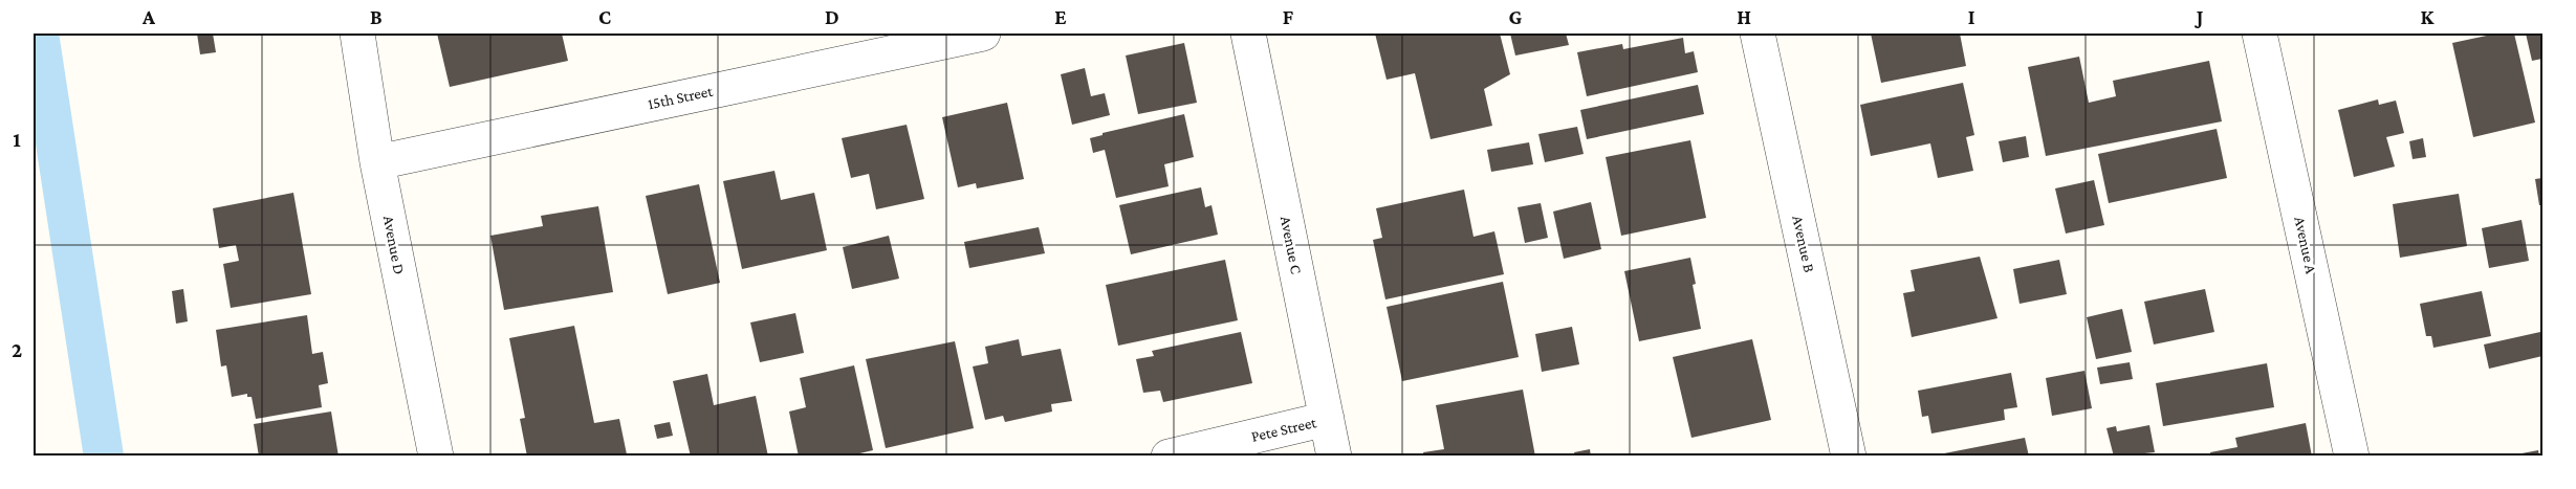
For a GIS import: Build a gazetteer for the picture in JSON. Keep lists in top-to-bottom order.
{
  "streets": {
    "street": [
      "15th Street",
      "Avenue B",
      "Avenue D",
      "Avenue C",
      "Avenue A",
      "Pete Street"
    ]
  },
  "crossings": [
    ["15th Street", "Avenue D"],
    ["Avenue C", "Pete Street"]
  ],
  "grid": {
    "columns": [
      "A",
      "B",
      "C",
      "D",
      "E",
      "F",
      "G",
      "H",
      "I",
      "J",
      "K"
    ],
    "rows": ["1", "2"]
  }
}
